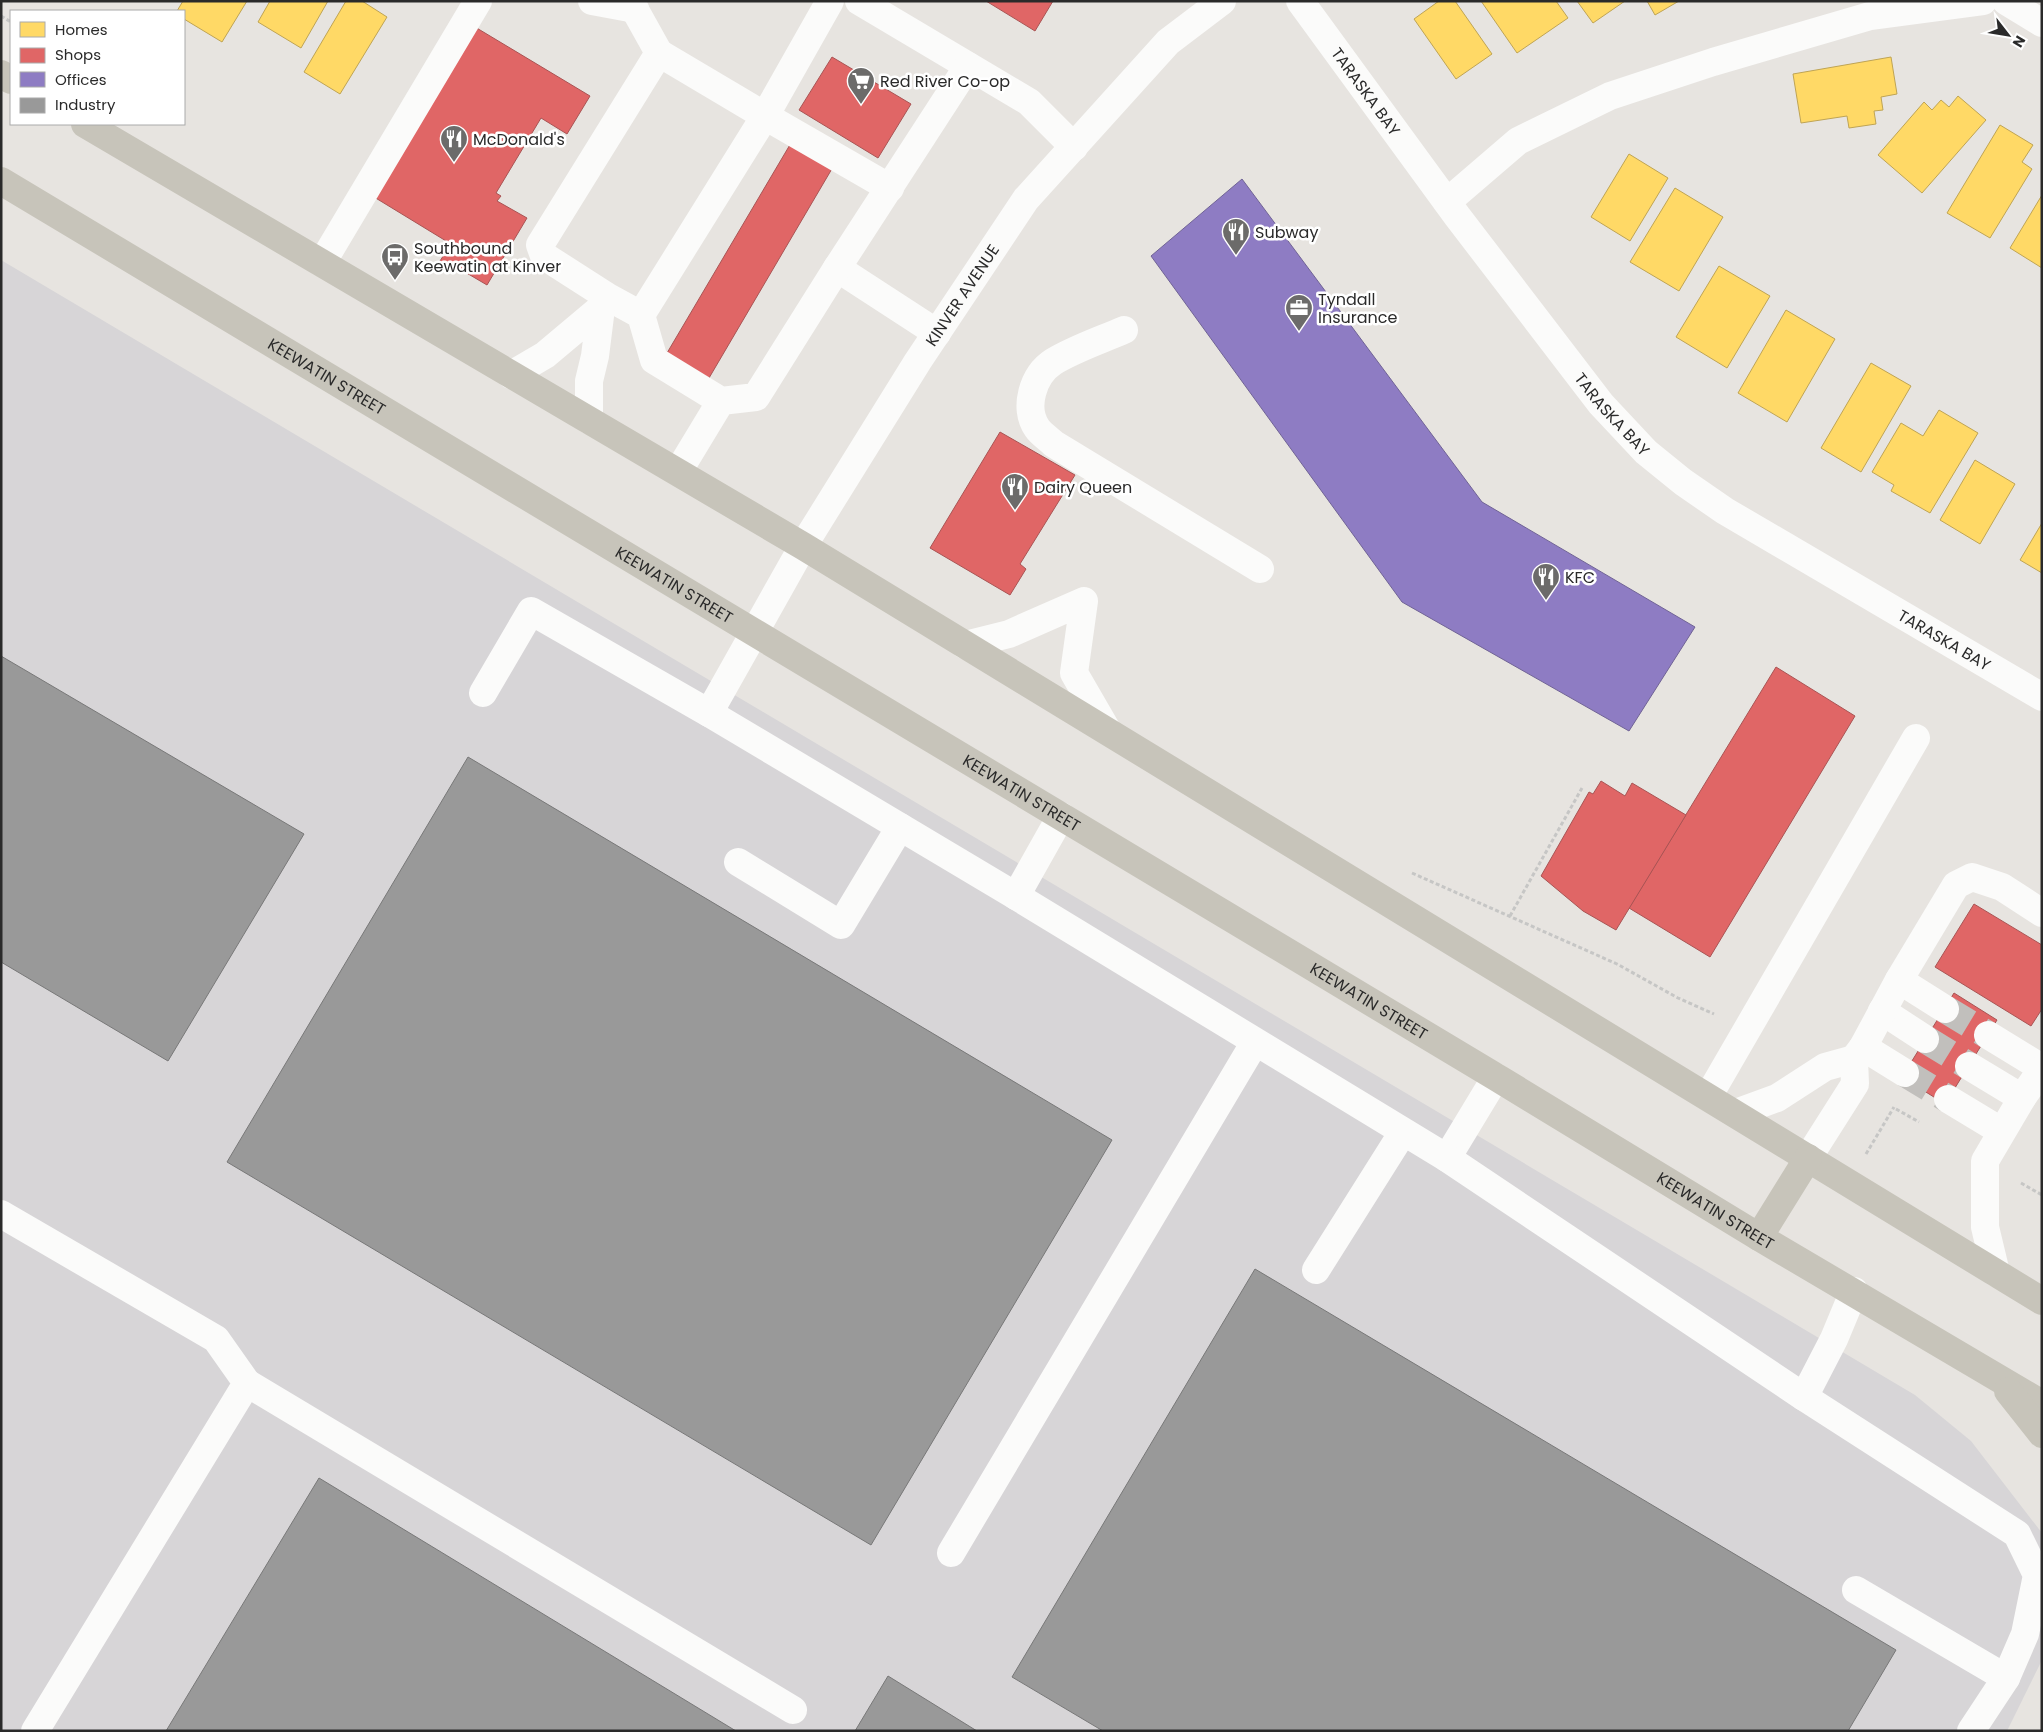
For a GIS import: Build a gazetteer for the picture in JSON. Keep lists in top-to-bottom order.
{
  "streets": {
    "main road": ["KEEWATIN STREET"],
    "street": ["TARASKA BAY", "KINVER AVENUE"]
  },
  "crossings": [
    ["KINVER AVENUE", "KEEWATIN STREET"]
  ],
  "places": {
    "supermarket": ["Red River Co-op"],
    "restaurant": [
      "McDonald's",
      "Subway",
      "Dairy Queen",
      "KFC"
    ],
    "bus stop": ["Southbound Keewatin at Kinver"],
    "office": ["Tyndall Insurance"]
  },
  "legend": [
    "Homes",
    "Shops",
    "Offices",
    "Industry"
  ],
  "north": "bottom right"
}
